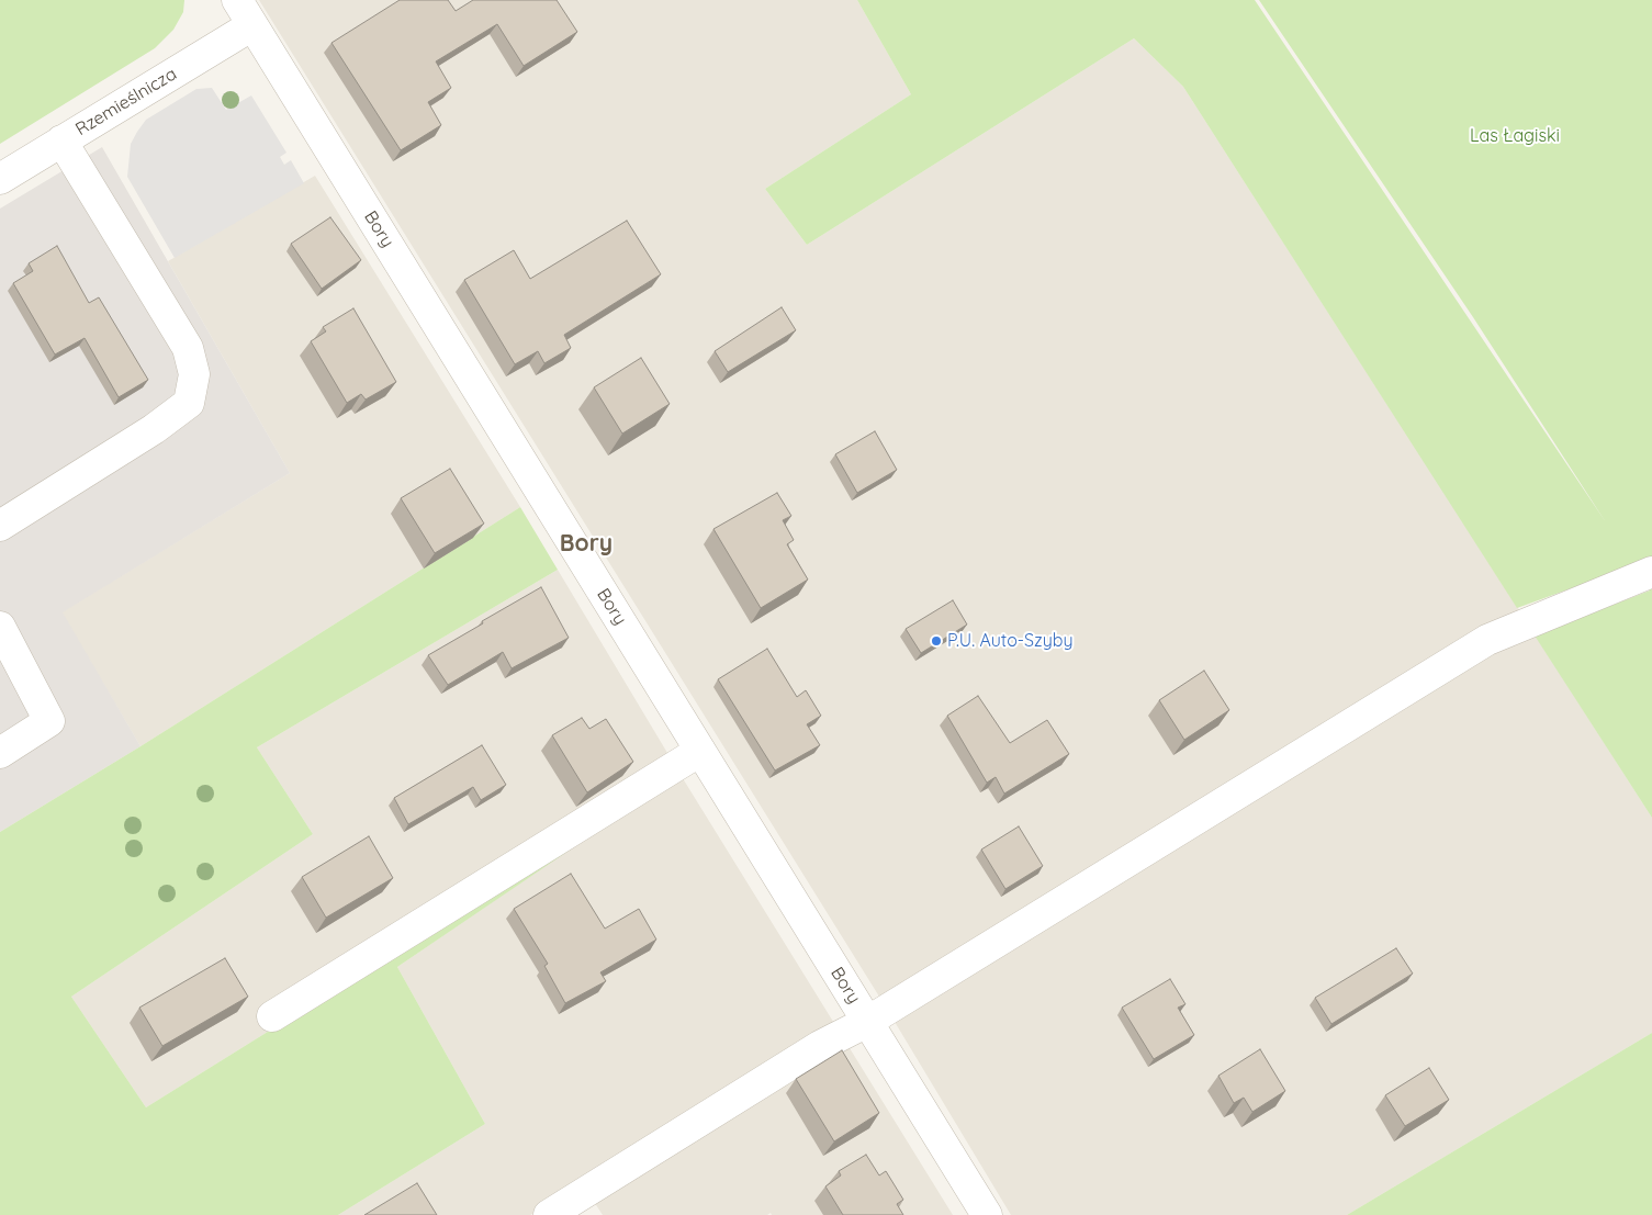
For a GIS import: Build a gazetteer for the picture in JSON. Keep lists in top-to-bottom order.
{
  "streets": {
    "street": ["Rzemieślnicza", "Bory"]
  },
  "crossings": [
    ["Rzemieślnicza", "Bory"]
  ],
  "districts": ["Bory"],
  "parks": ["Las Łagiski"],
  "places": ["P.U. Auto-Szyby"]
}
